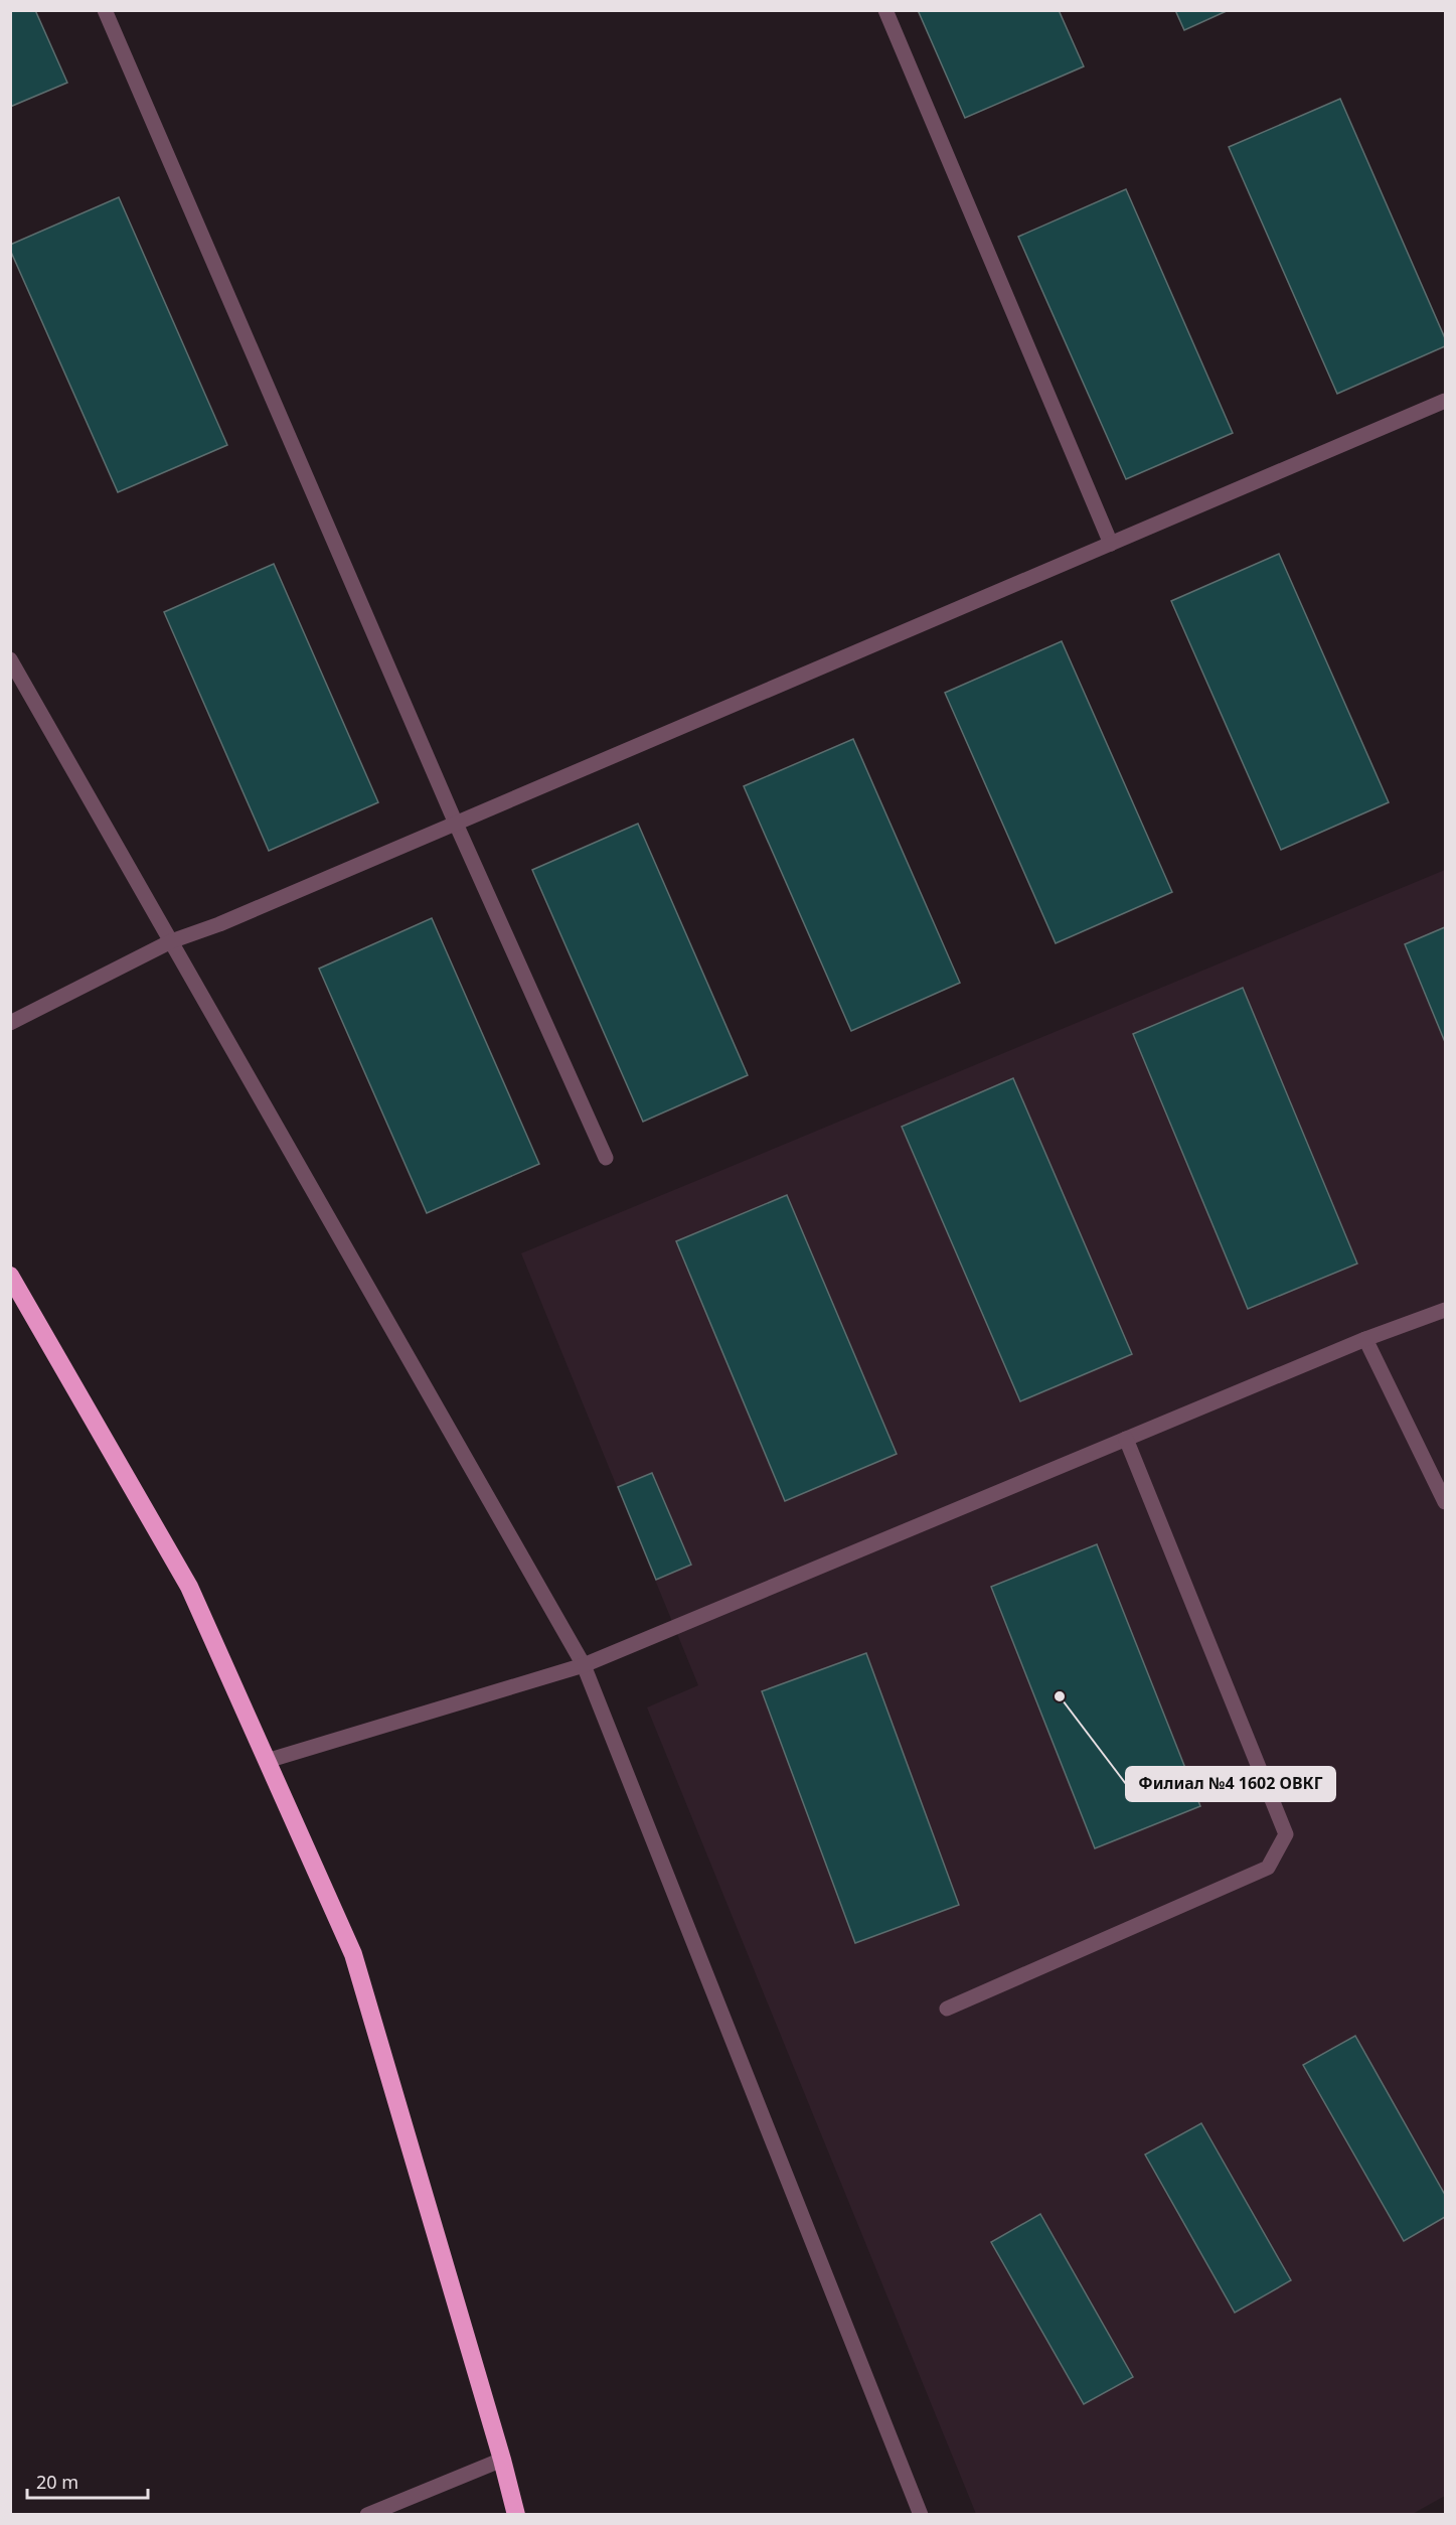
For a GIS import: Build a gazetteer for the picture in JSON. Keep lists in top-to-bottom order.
{
  "places": ["Филиал №4 1602 ОВКГ"],
  "scale_bar": "20 m"
}
